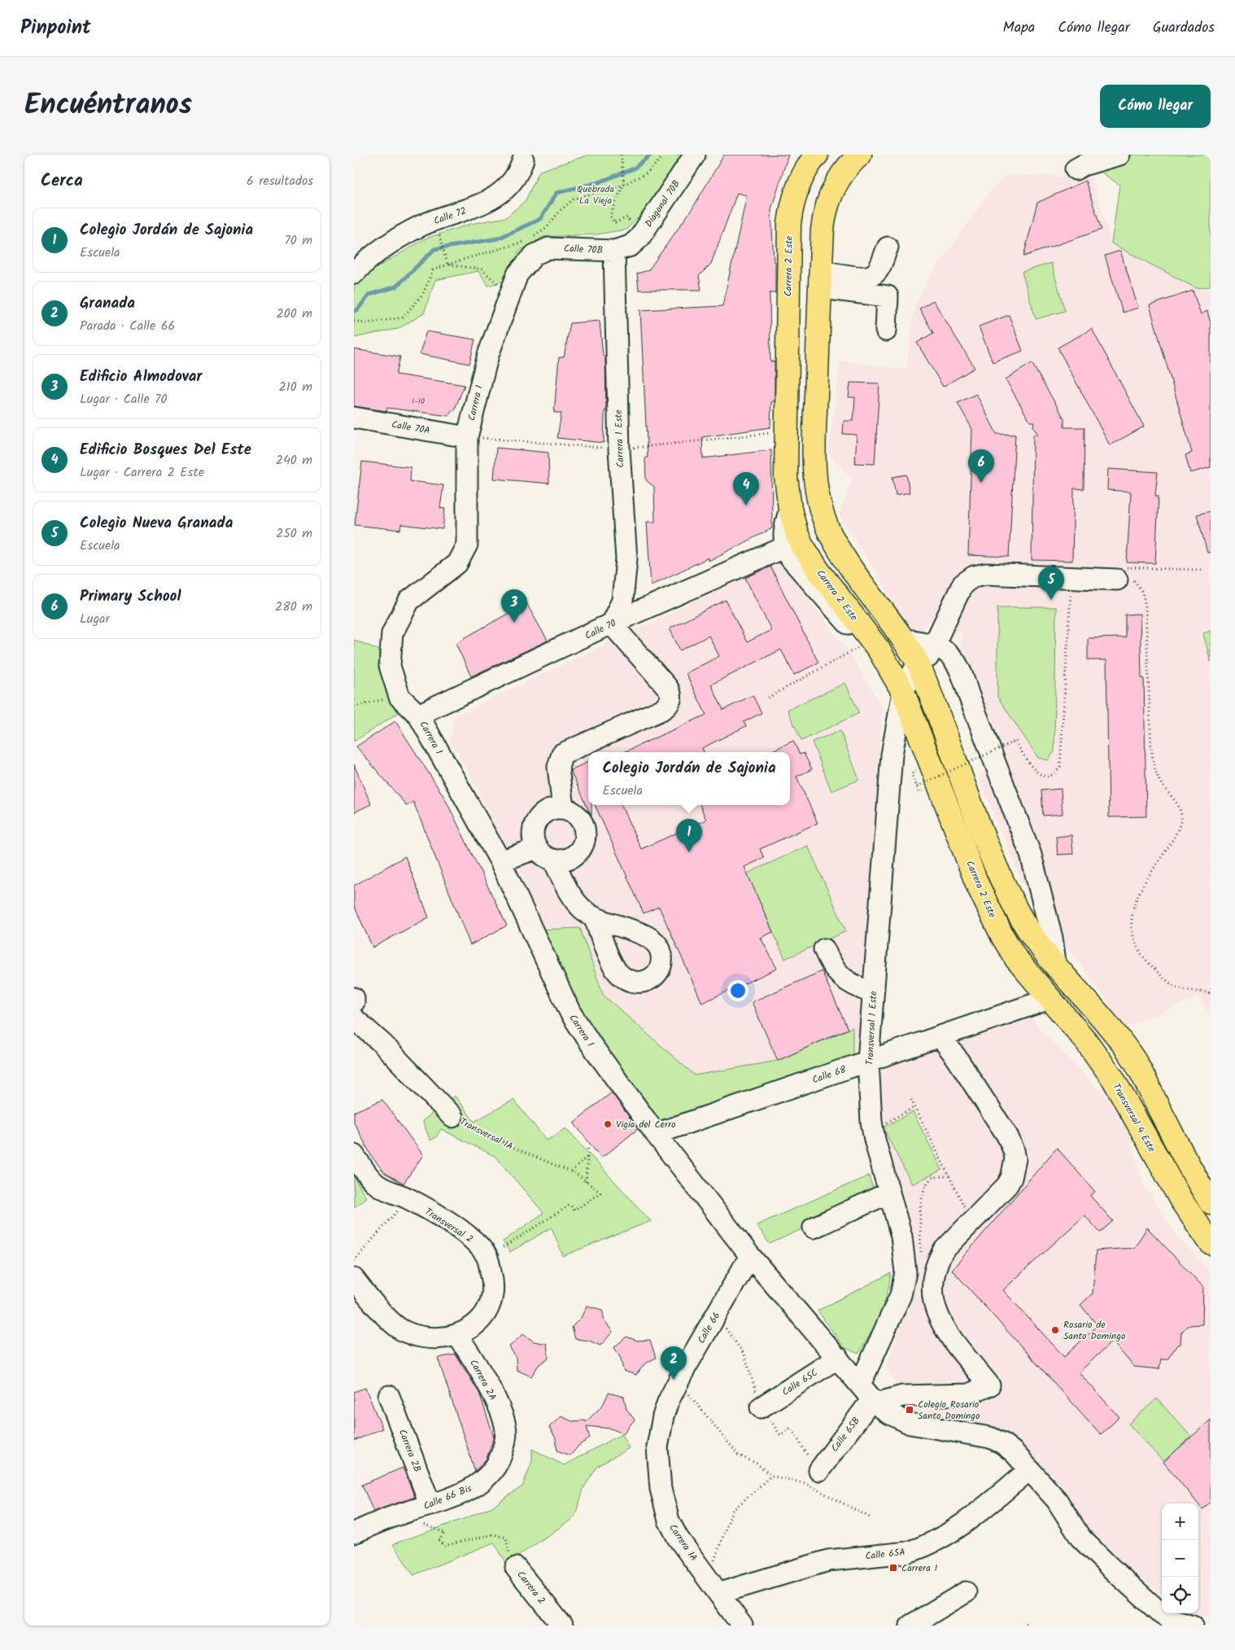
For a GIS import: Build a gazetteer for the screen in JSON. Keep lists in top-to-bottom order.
{
  "streets": {
    "main road": ["Carrera 2 Este", "Transversal 4 Este"],
    "street": [
      "Diagonal 70B",
      "Calle 72",
      "Calle 70B",
      "Carrera 1",
      "Calle 70A",
      "Carrera 1 Este",
      "Calle 70",
      "Transversal 1 Este",
      "Calle 68",
      "Transversal 1A",
      "Transversal 2",
      "Calle 66",
      "Carrera 2A",
      "Calle 65C",
      "Calle 65B",
      "Carrera 2B",
      "Calle 66 Bis",
      "Carrera 1A",
      "Calle 65A",
      "Carrera 2"
    ]
  },
  "crossings": [
    ["Diagonal 70B", "Calle 70B"],
    ["Diagonal 70B", "Carrera 1 Este"],
    ["Calle 70B", "Carrera 1"],
    ["Calle 70B", "Carrera 1 Este"],
    ["Carrera 2 Este", "Transversal 1 Este"],
    ["Carrera 2 Este", "Calle 68"],
    ["Carrera 2 Este", "Transversal 4 Este"],
    ["Carrera 1", "Calle 70A"],
    ["Carrera 1", "Calle 70"],
    ["Carrera 1", "Transversal 1 Este"],
    ["Carrera 1", "Calle 68"],
    ["Carrera 1", "Calle 66"],
    ["Carrera 1", "Calle 65C"],
    ["Carrera 1", "Calle 65B"],
    ["Carrera 1", "Calle 65A"],
    ["Carrera 1 Este", "Calle 70"],
    ["Transversal 1 Este", "Calle 68"],
    ["Transversal 1 Este", "Calle 65B"],
    ["Calle 68", "Transversal 4 Este"],
    ["Transversal 1A", "Transversal 2"],
    ["Transversal 2", "Carrera 2A"],
    ["Calle 66", "Carrera 1A"],
    ["Carrera 2A", "Calle 66 Bis"],
    ["Carrera 2B", "Calle 66 Bis"],
    ["Carrera 1A", "Calle 65A"]
  ],
  "parks": ["Quebrada La Vieja"],
  "places": {
    "other": ["Vigia del Cerro", "Rosario de Santo Domingo"],
    "transit": ["Colegio Rosario Santo Domingo", "Carrera 1"]
  },
  "house_numbers": ["1-10"],
  "page": {
    "header": "Pinpoint",
    "nav": ["Mapa", "Cómo llegar", "Guardados"],
    "title": "Encuéntranos",
    "buttons": "Cómo llegar",
    "heading": ["Cerca", "6 resultados"],
    "list": [
      {
        "mark": "1",
        "name": "Colegio Jordán de Sajonia",
        "note": "Escuela",
        "value": "70 m"
      },
      {
        "mark": "2",
        "name": "Granada",
        "note": "Parada · Calle 66",
        "value": "200 m"
      },
      {
        "mark": "3",
        "name": "Edificio Almodovar",
        "note": "Lugar · Calle 70",
        "value": "210 m"
      },
      {
        "mark": "4",
        "name": "Edificio Bosques Del Este",
        "note": "Lugar · Carrera 2 Este",
        "value": "240 m"
      },
      {
        "mark": "5",
        "name": "Colegio Nueva Granada",
        "note": "Escuela",
        "value": "250 m"
      },
      {
        "mark": "6",
        "name": "Primary School",
        "note": "Lugar",
        "value": "280 m"
      }
    ],
    "pins": [
      "6",
      "4",
      "5",
      "3",
      "1",
      "2"
    ],
    "popup": ["Colegio Jordán de Sajonia", "Escuela"],
    "map_buttons": ["+", "−"]
  }
}
